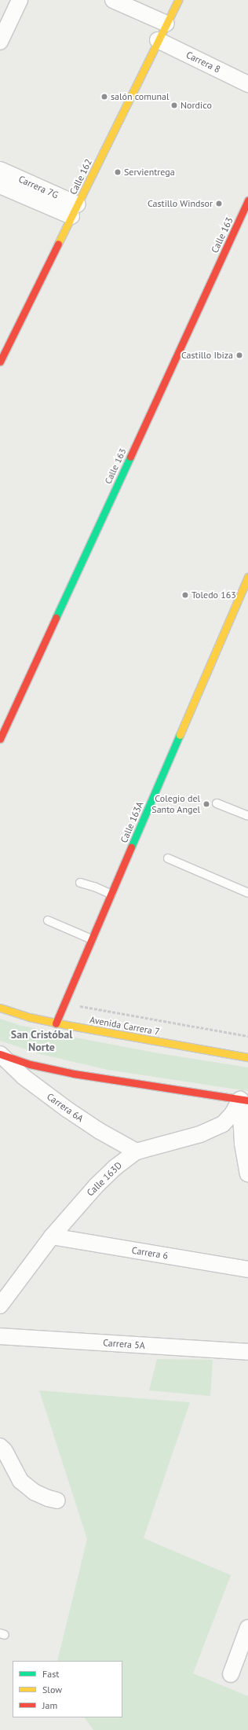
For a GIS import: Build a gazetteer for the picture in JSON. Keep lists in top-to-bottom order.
{
  "streets": {
    "street": [
      "Carrera 8",
      "Calle 162",
      "Carrera 7G",
      "Calle 163",
      "Calle 163A",
      "Avenida Carrera 7",
      "Carrera 6A",
      "Calle 163D",
      "Carrera 6",
      "Carrera 5A"
    ]
  },
  "crossings": [
    ["Carrera 8", "Calle 162"],
    ["Calle 162", "Carrera 7G"],
    ["Calle 163A", "Avenida Carrera 7"],
    ["Carrera 6A", "Calle 163D"],
    ["Calle 163D", "Carrera 6"]
  ],
  "districts": ["San Cristóbal Norte"],
  "places": [
    "salón comunal",
    "Nordico",
    "Servientrega",
    "Castillo Windsor",
    "Castillo Ibiza",
    "Toledo 163",
    "Colegio del Santo Angel"
  ],
  "legend": ["Fast", "Slow", "Jam"]
}
